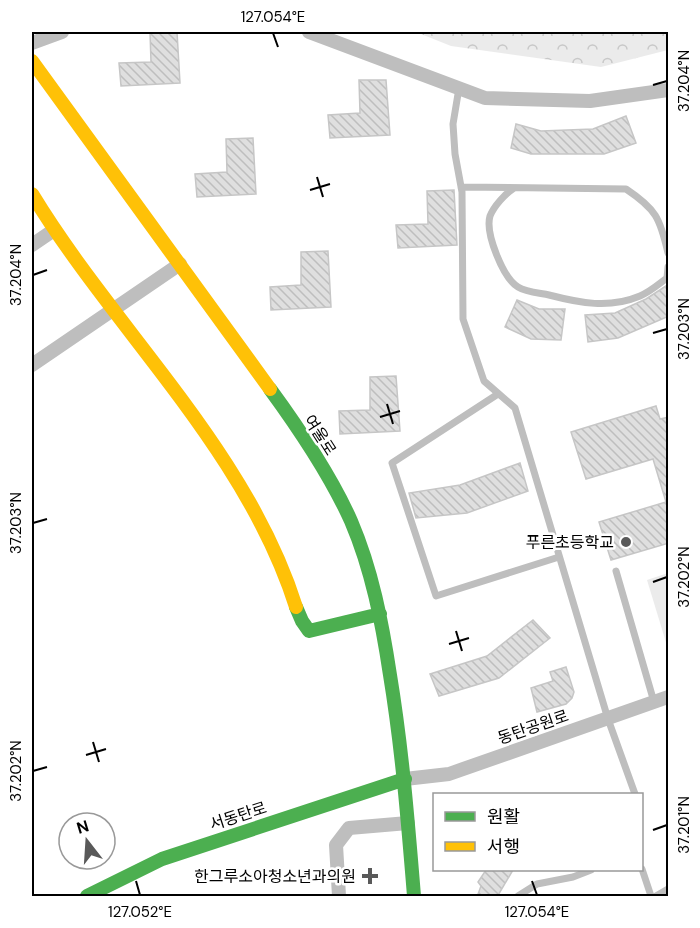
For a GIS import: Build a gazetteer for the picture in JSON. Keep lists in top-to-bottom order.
{
  "streets": {
    "street": ["여울로", "동탄공원로", "서동탄로"]
  },
  "crossings": [
    ["여울로", "동탄공원로"],
    ["여울로", "서동탄로"],
    ["동탄공원로", "서동탄로"]
  ],
  "places": {
    "other": ["푸른초등학교"],
    "health": ["한그루소아청소년과의원"]
  },
  "legend": ["원활", "서행"],
  "north": "top",
  "coordinates": [
    "127.054°E",
    "37.204°N",
    "37.203°N",
    "37.202°N",
    "37.201°N",
    "127.052°E"
  ]
}
